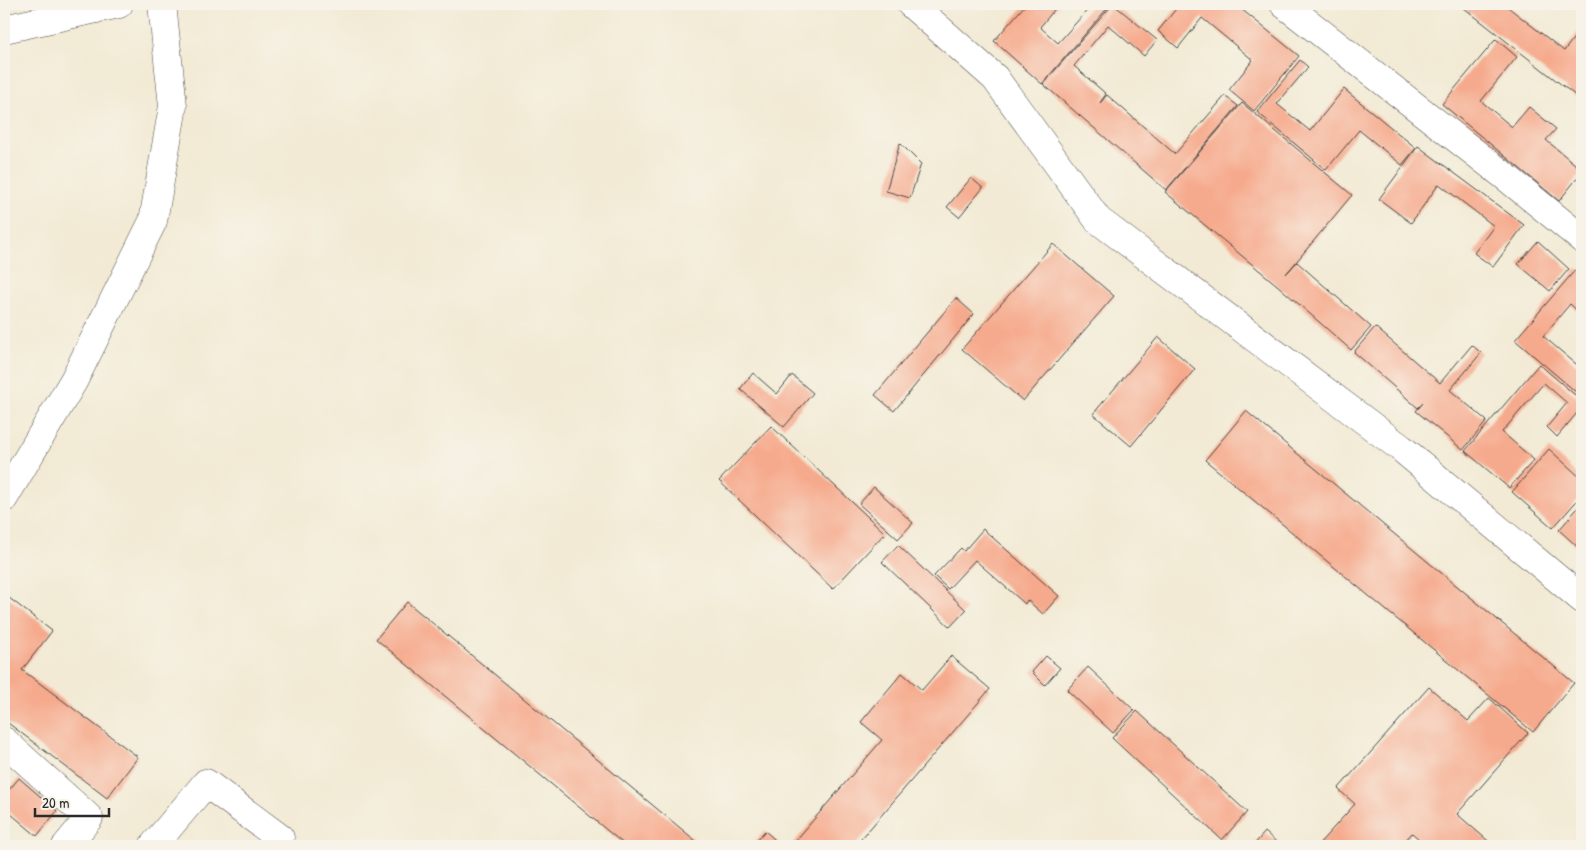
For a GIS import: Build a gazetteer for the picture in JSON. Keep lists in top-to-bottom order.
{
  "scale_bar": "20 m"
}
